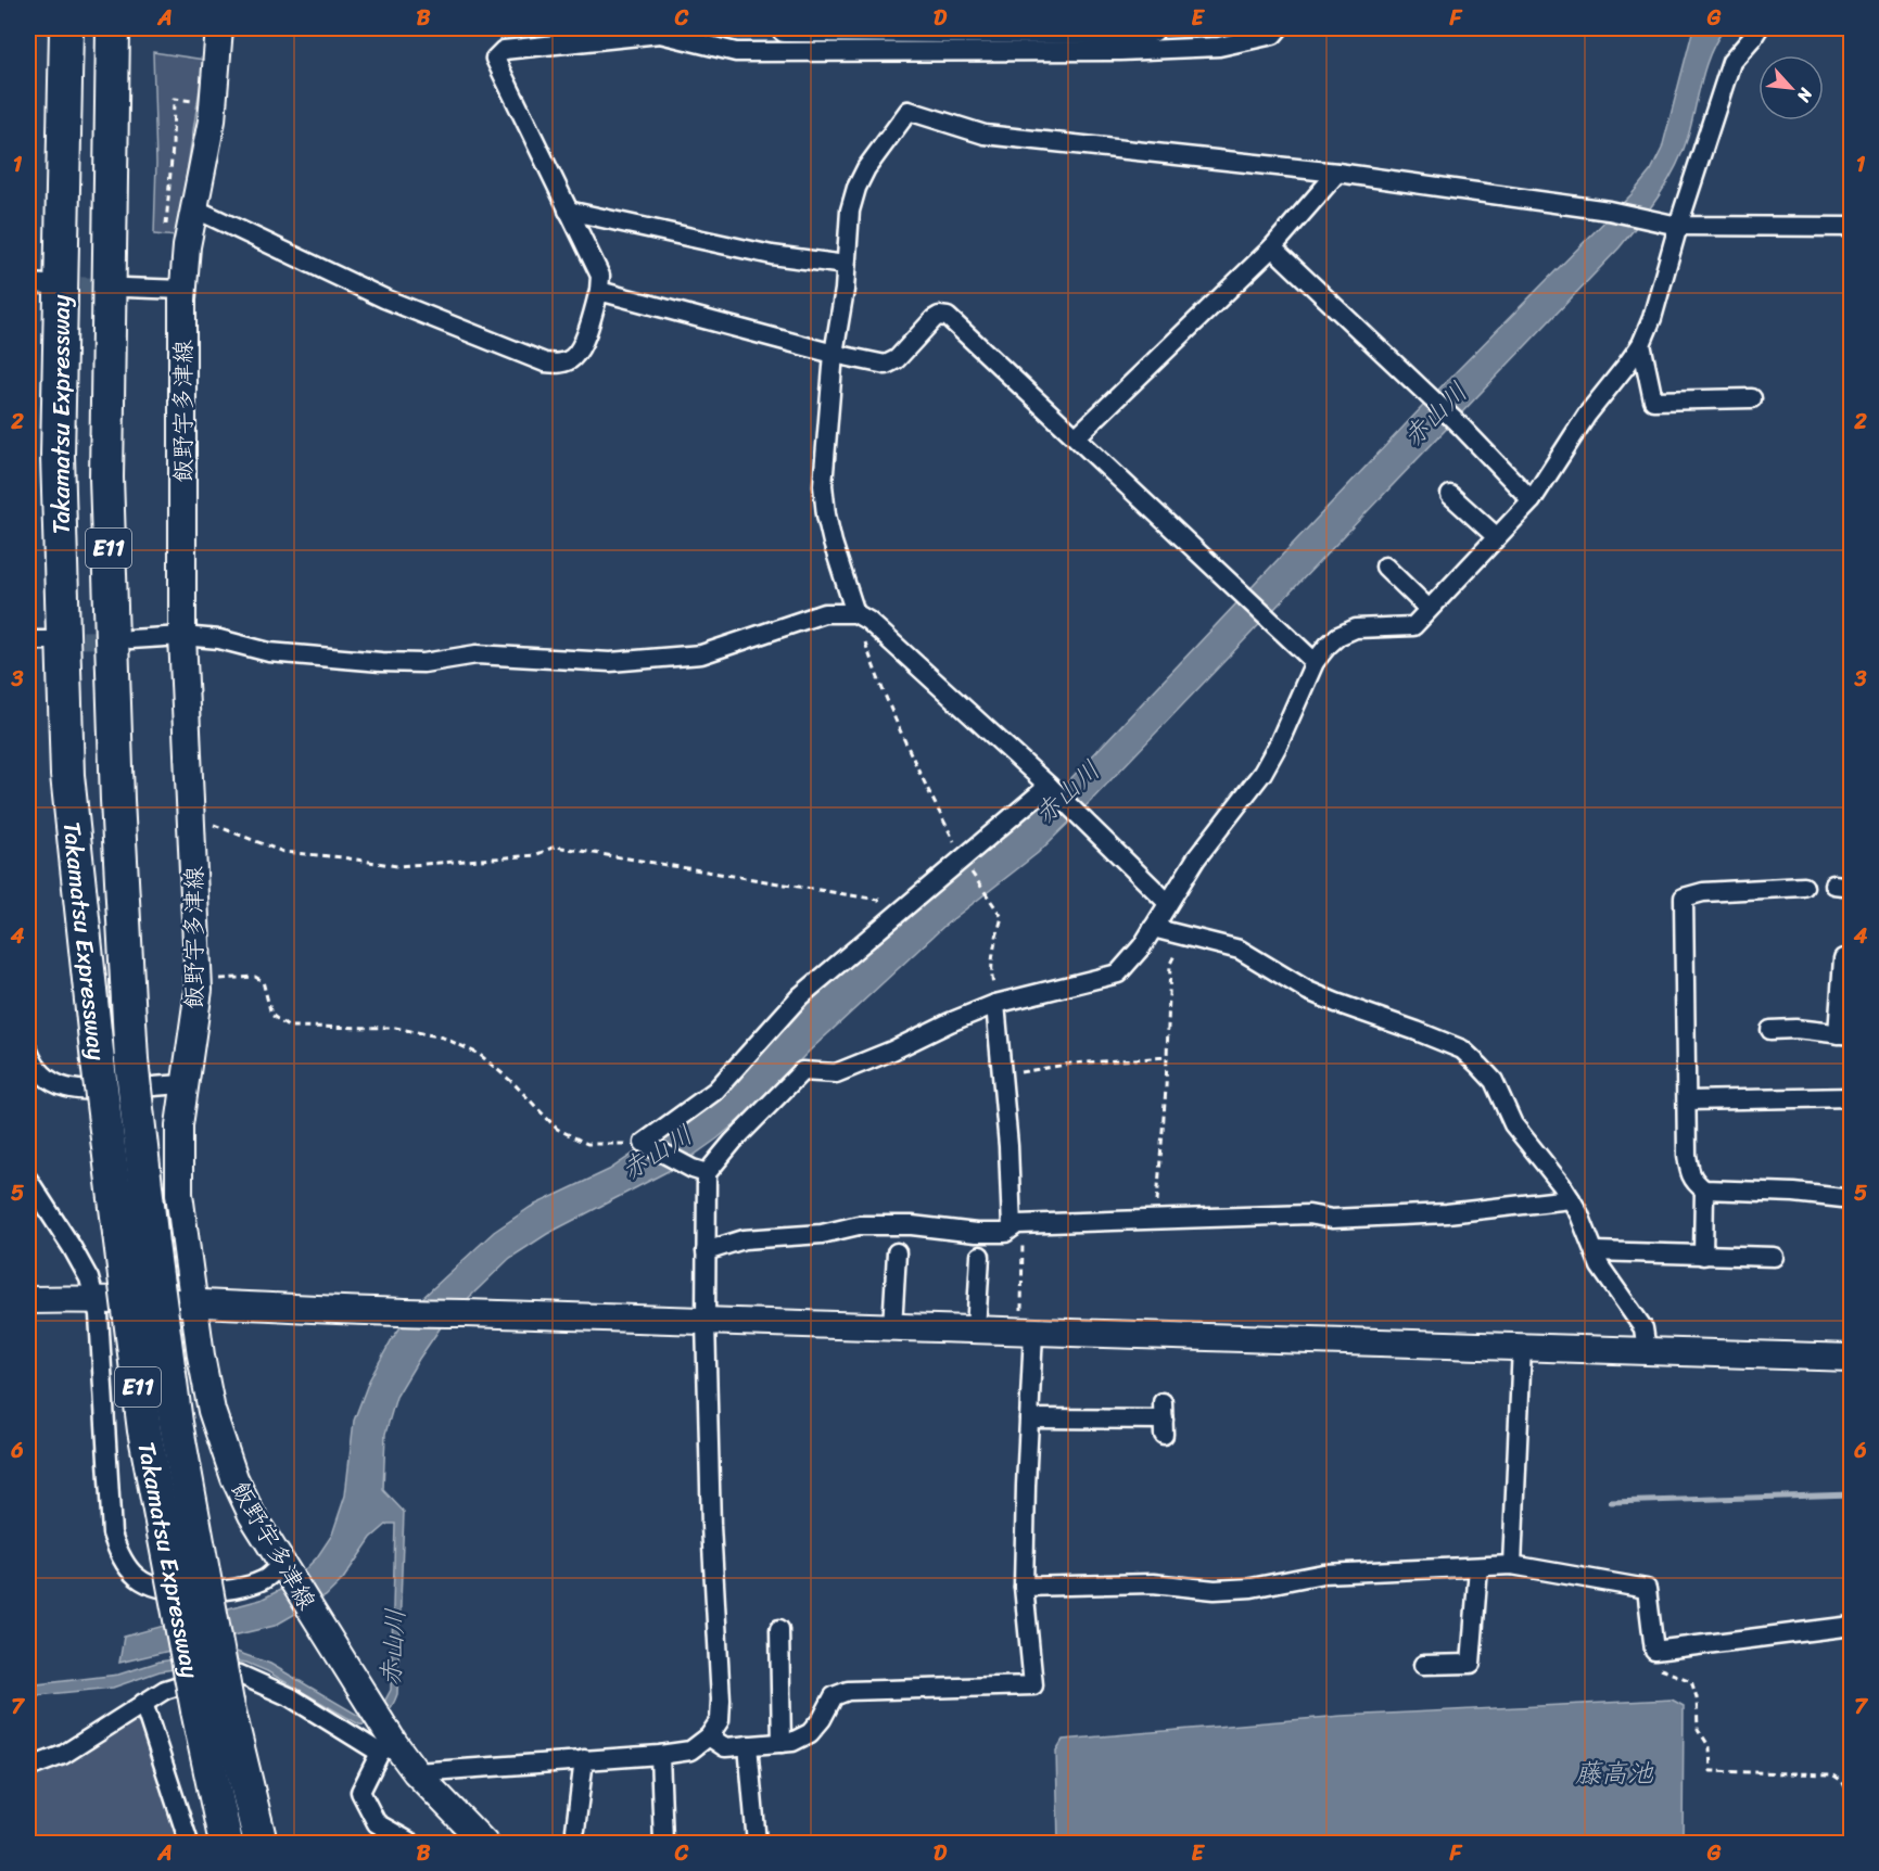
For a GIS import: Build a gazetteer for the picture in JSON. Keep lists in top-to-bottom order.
{
  "streets": {
    "highway": ["Takamatsu Expressway", "E11"],
    "main road": ["飯野宇多津線"]
  },
  "water": ["赤山川", "藤高池"],
  "north": "bottom right",
  "grid": {
    "columns": [
      "A",
      "B",
      "C",
      "D",
      "E",
      "F",
      "G"
    ],
    "rows": [
      "1",
      "2",
      "3",
      "4",
      "5",
      "6",
      "7"
    ]
  }
}
